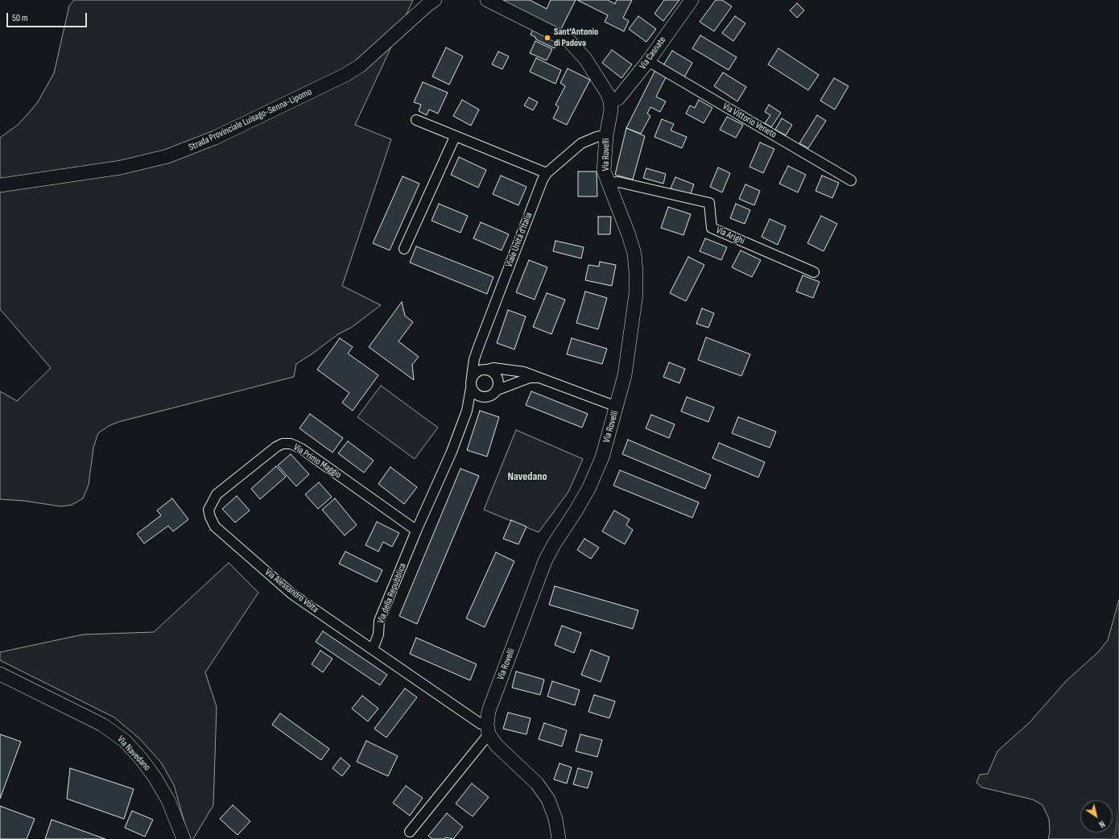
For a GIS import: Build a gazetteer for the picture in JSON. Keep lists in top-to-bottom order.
{
  "streets": {
    "street": [
      "Via Casnate",
      "Strada Provinciale Luisago-Senna-Lipomo",
      "Via Vittorio Veneto",
      "Via Rovelli",
      "Via Arighi",
      "Viale Unità d'Italia",
      "Via Primo Maggio",
      "Via Alessandro Volta",
      "Via della Repubblica",
      "Via Navedano"
    ]
  },
  "crossings": [
    ["Via Casnate", "Via Vittorio Veneto"],
    ["Via Casnate", "Via Rovelli"],
    ["Via Rovelli", "Via Arighi"],
    ["Via Rovelli", "Viale Unità d'Italia"],
    ["Viale Unità d'Italia", "Via della Repubblica"],
    ["Via Primo Maggio", "Via Alessandro Volta"],
    ["Via Primo Maggio", "Via della Repubblica"],
    ["Via Alessandro Volta", "Via della Repubblica"]
  ],
  "districts": ["Navedano"],
  "places": ["Sant'Antonio di Padova"],
  "scale_bar": "50 m",
  "north": "bottom right"
}
